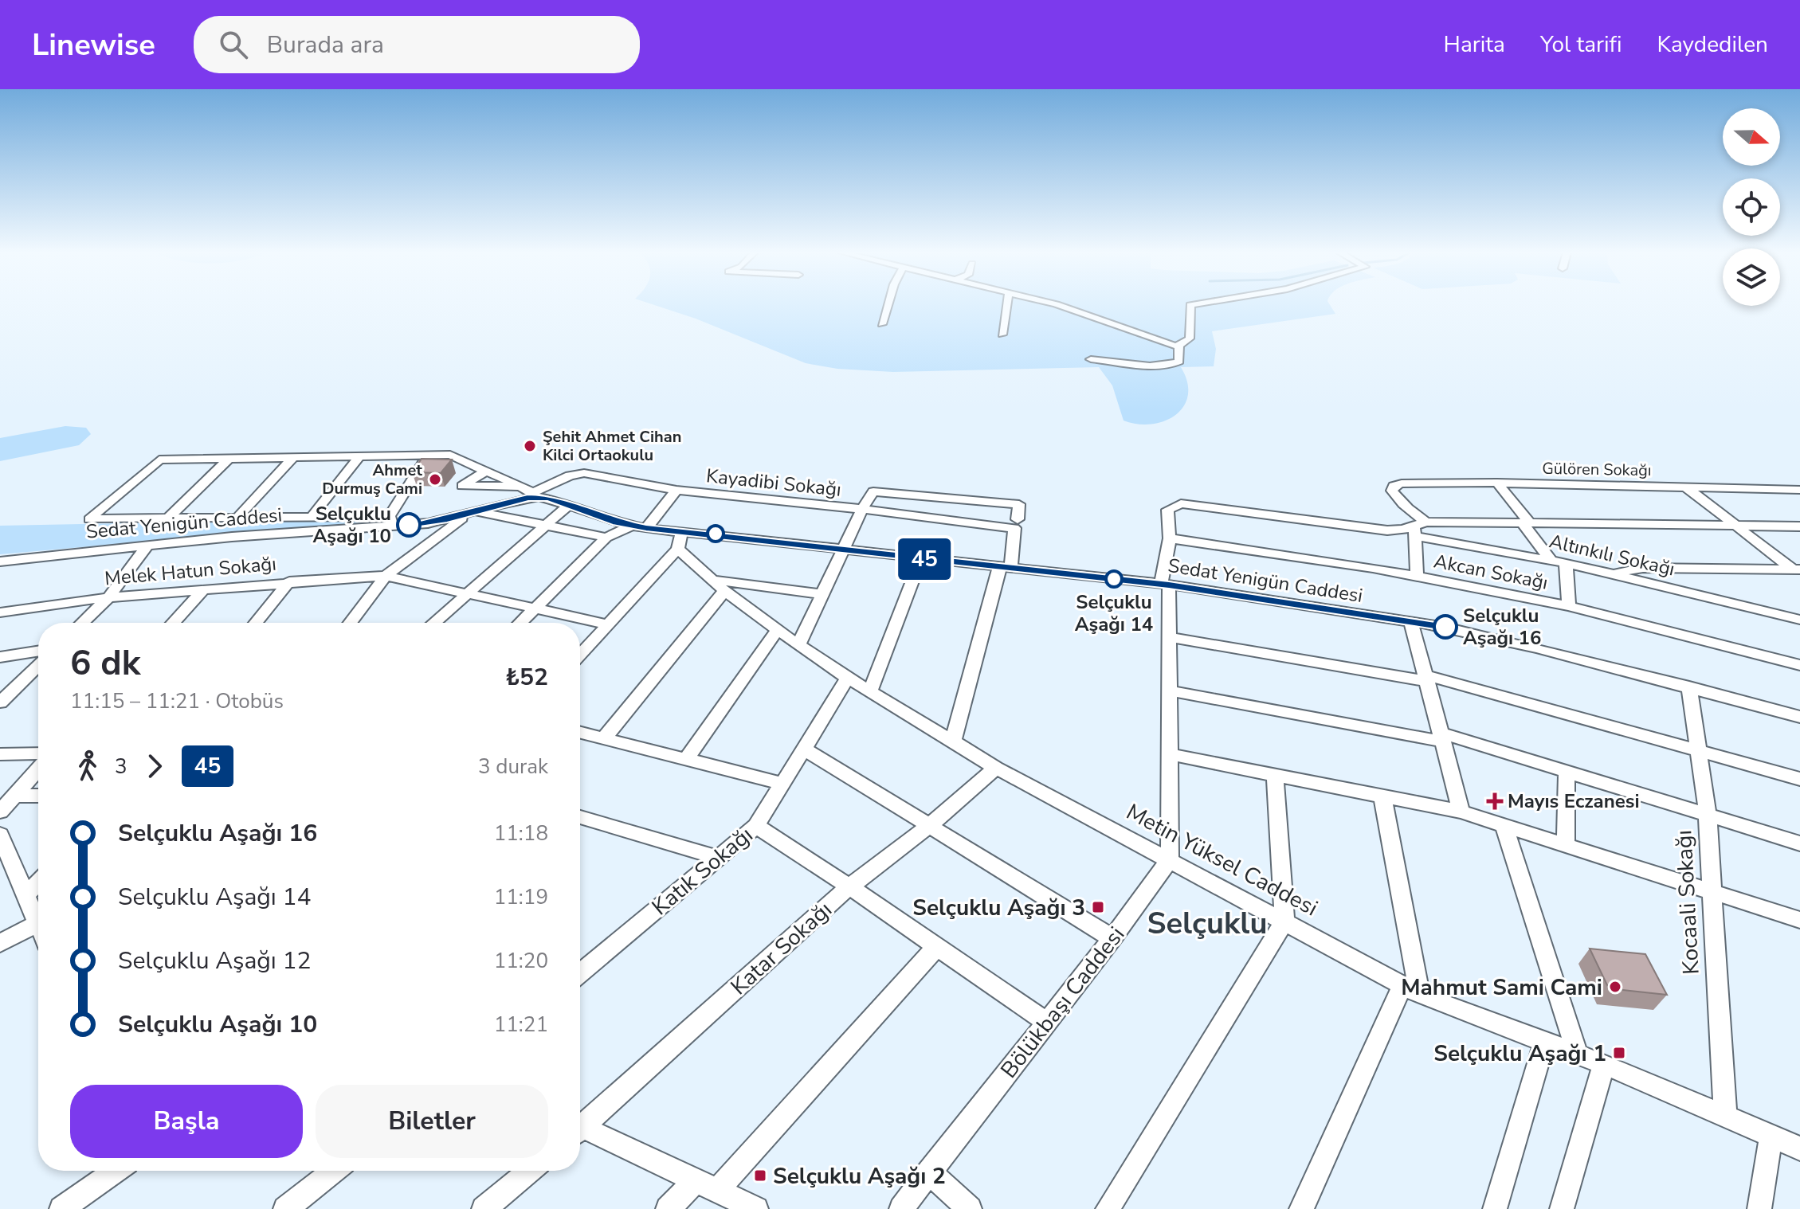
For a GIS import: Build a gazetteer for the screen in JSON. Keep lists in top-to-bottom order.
{
  "streets": {
    "street": [
      "Gülören Sokağı",
      "Kayadibi Sokağı",
      "Sedat Yenigün Caddesi",
      "Altınkılı Sokağı",
      "Melek Hatun Sokağı",
      "Akcan Sokağı",
      "Metin Yüksel Caddesi",
      "Katık Sokağı",
      "Kocaali Sokağı",
      "Katar Sokağı",
      "Bölükbaşı Caddesi"
    ]
  },
  "crossings": [
    ["Gülören Sokağı", "Altınkılı Sokağı"],
    ["Kayadibi Sokağı", "Sedat Yenigün Caddesi"],
    ["Sedat Yenigün Caddesi", "Kocaali Sokağı"],
    ["Metin Yüksel Caddesi", "Katık Sokağı"],
    ["Metin Yüksel Caddesi", "Kocaali Sokağı"],
    ["Metin Yüksel Caddesi", "Katar Sokağı"],
    ["Metin Yüksel Caddesi", "Bölükbaşı Caddesi"]
  ],
  "districts": ["Selçuklu"],
  "places": {
    "other": [
      "Şehit Ahmet Cihan Kilci Ortaokulu",
      "Ahmet Durmuş Cami",
      "Selçuklu Aşağı 10",
      "Selçuklu Aşağı 14",
      "Selçuklu Aşağı 16",
      "Mahmut Sami Cami"
    ],
    "health": ["Mayıs Eczanesi"],
    "transit": ["Selçuklu Aşağı 3", "Selçuklu Aşağı 1", "Selçuklu Aşağı 2"]
  },
  "lines": ["bus line 45"],
  "north": "right",
  "page": {
    "header": "Linewise",
    "search": "Burada ara",
    "nav": ["Harita", "Yol tarifi", "Kaydedilen"],
    "on_map": "45",
    "heading": ["6 dk", "11:15 – 11:21 · Otobüs", "₺52"],
    "legs": ["3", "45", "3 durak"],
    "list": [
      {
        "name": "Selçuklu Aşağı 16",
        "value": "11:18"
      },
      {
        "name": "Selçuklu Aşağı 14",
        "value": "11:19"
      },
      {
        "name": "Selçuklu Aşağı 12",
        "value": "11:20"
      },
      {
        "name": "Selçuklu Aşağı 10",
        "value": "11:21"
      }
    ],
    "buttons": ["Başla", "Biletler"]
  }
}
